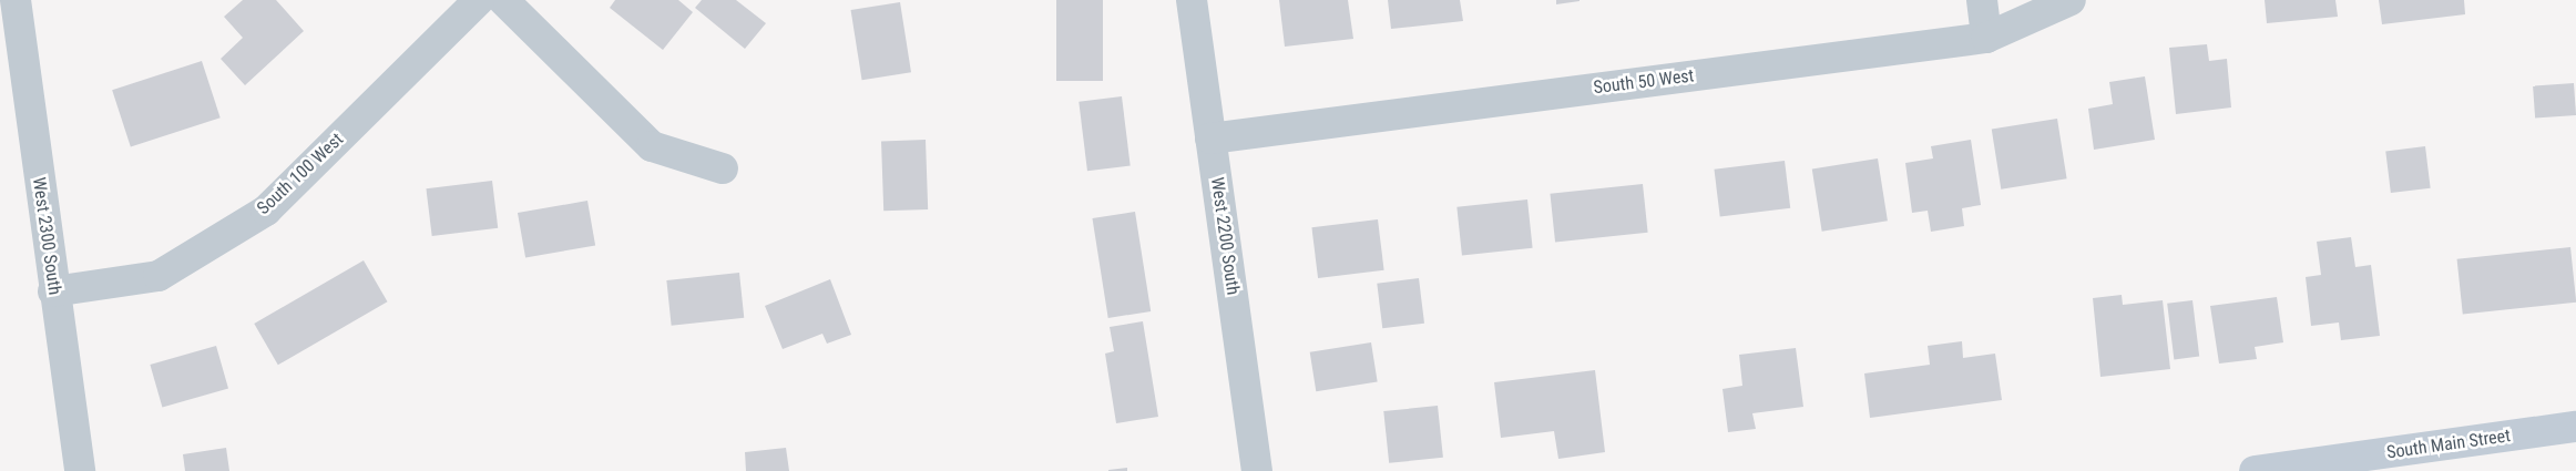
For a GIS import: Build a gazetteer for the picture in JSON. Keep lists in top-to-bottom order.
{
  "streets": {
    "street": [
      "South 50 West",
      "South 100 West",
      "West 2300 South",
      "West 2200 South",
      "South Main Street"
    ]
  },
  "crossings": [
    ["South 50 West", "West 2200 South"],
    ["South 100 West", "West 2300 South"]
  ]
}
